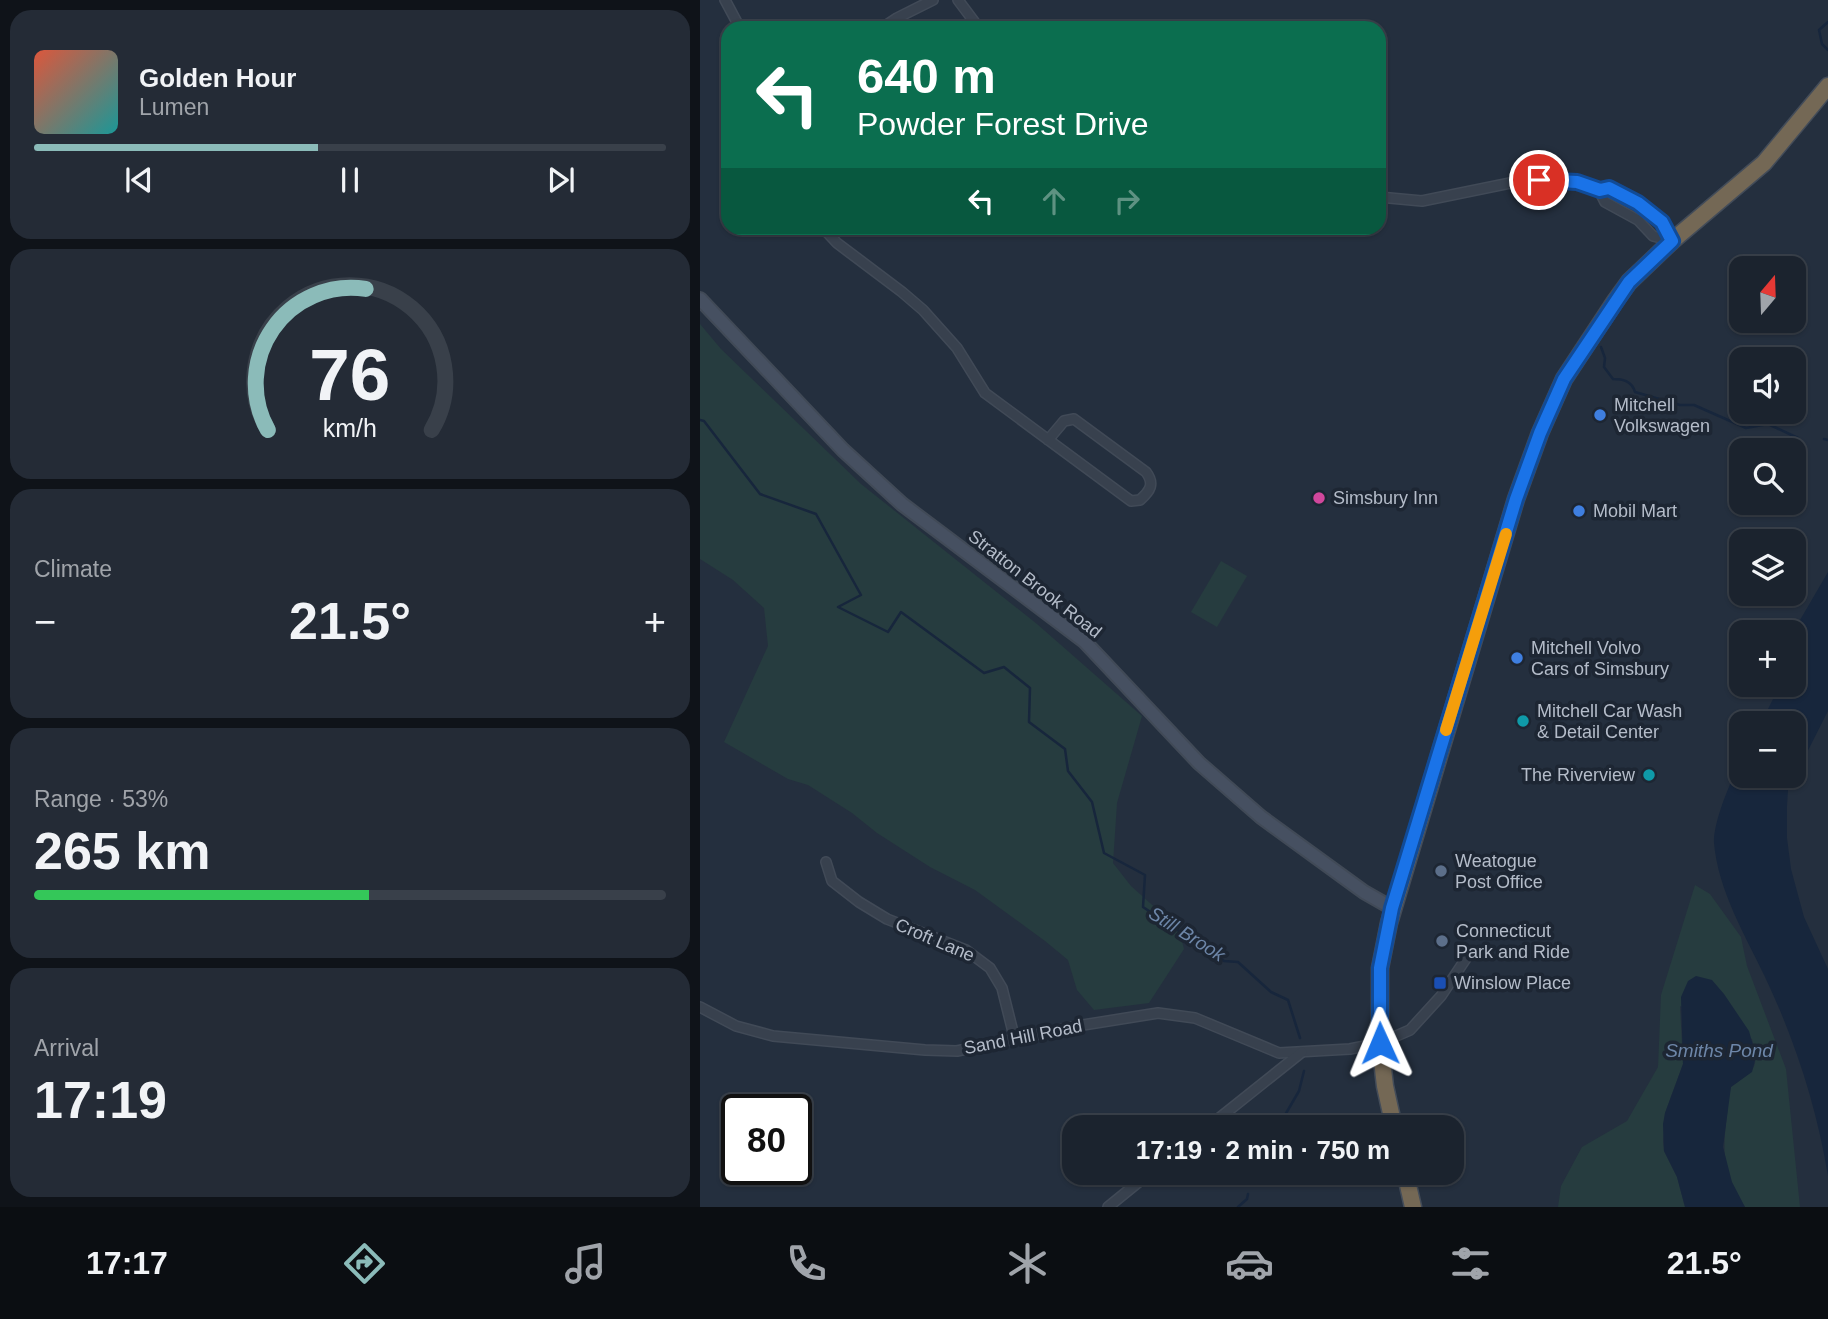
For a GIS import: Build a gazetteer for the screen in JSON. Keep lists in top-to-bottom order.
{
  "streets": {
    "street": ["Stratton Brook Road", "Croft Lane", "Sand Hill Road"]
  },
  "crossings": [
    ["Croft Lane", "Sand Hill Road"]
  ],
  "water": ["Still Brook", "Smiths Pond"],
  "places": {
    "other": [
      "Mitchell Volkswagen",
      "Simsbury Inn",
      "Mobil Mart",
      "Mitchell Volvo Cars of Simsbury",
      "Mitchell Car Wash & Detail Center",
      "The Riverview",
      "Weatogue Post Office",
      "Connecticut Park and Ride"
    ],
    "transit": ["Winslow Place"]
  },
  "north": "top",
  "page": {
    "turn": ["640 m", "Powder Forest Drive"],
    "song": ["Golden Hour", "Lumen"],
    "map_buttons": ["+", "−"],
    "tile": [
      "Climate",
      ["Range · 53%", "265 km"],
      ["Arrival", "17:19"]
    ],
    "heat": ["−", "21.5°", "+"],
    "limit": "80",
    "trip": "17:19 · 2 min · 750 m",
    "tabs": ["17:17", "21.5°"],
    "gauge": ["76", "km/h"]
  }
}
